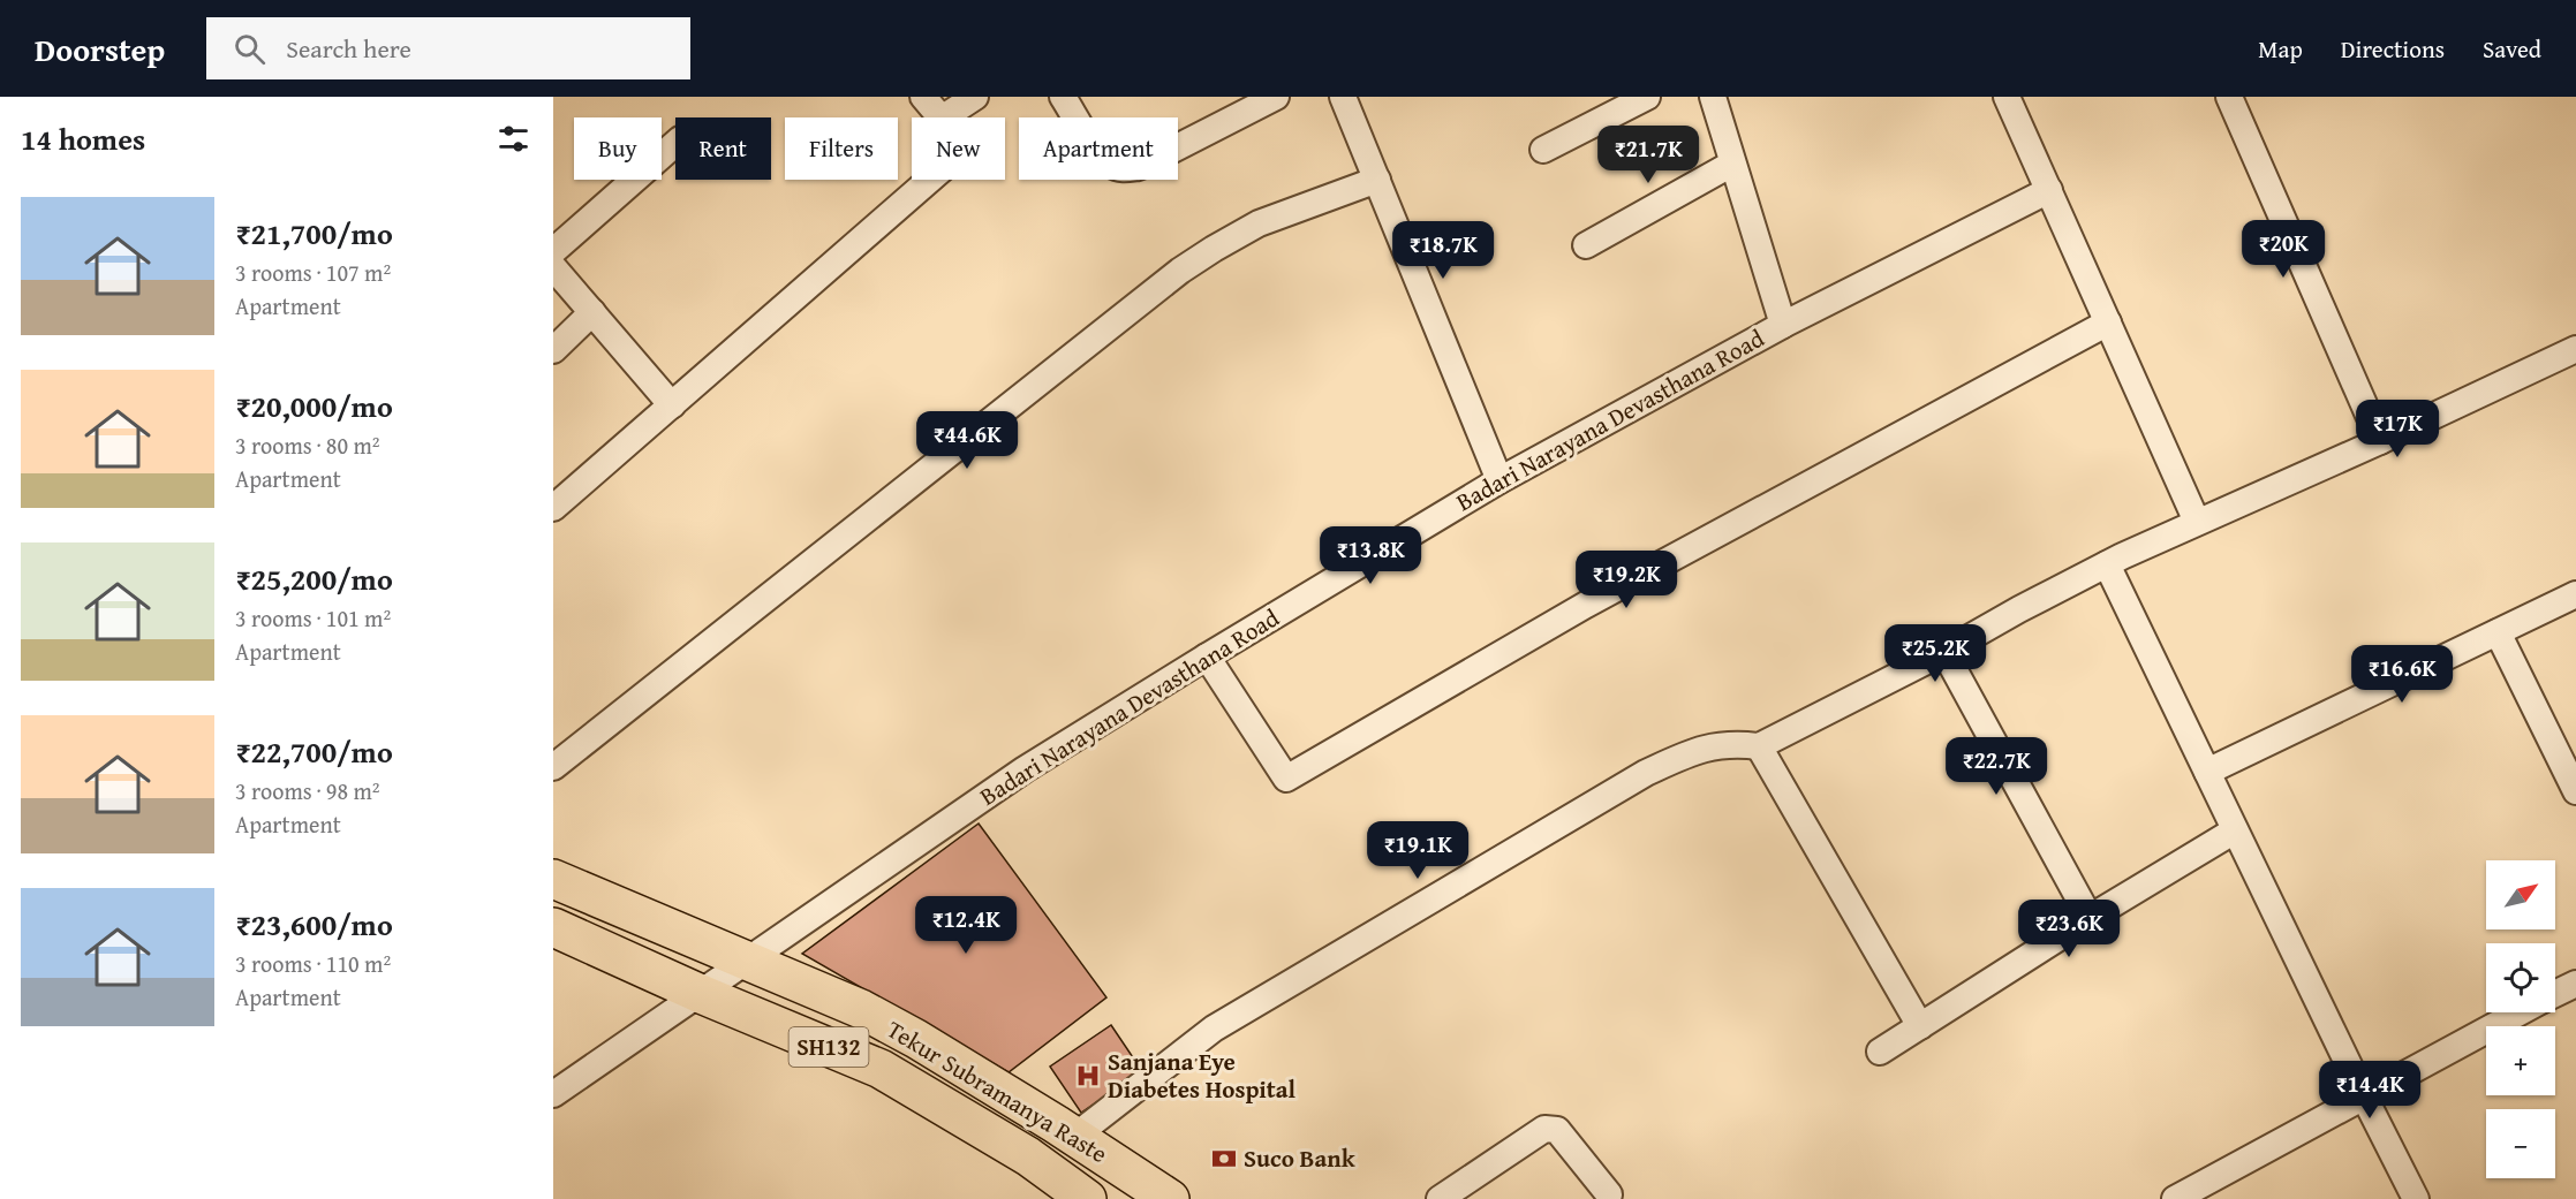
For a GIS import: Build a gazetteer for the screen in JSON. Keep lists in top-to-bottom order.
{
  "streets": {
    "main road": ["SH132", "Tekur Subramanya Raste"],
    "street": ["Badari Narayana Devasthana Road"]
  },
  "crossings": [
    ["Badari Narayana Devasthana Road", "SH132"],
    ["Badari Narayana Devasthana Road", "Tekur Subramanya Raste"]
  ],
  "places": {
    "hospital": ["Sanjana Eye Diabetes Hospital"],
    "bank": ["Suco Bank"]
  },
  "north": "top right",
  "page": {
    "header": "Doorstep",
    "search": "Search here",
    "nav": ["Map", "Directions", "Saved"],
    "heading": "14 homes",
    "chip": [
      "Buy",
      "Rent",
      "Filters",
      "New",
      "Apartment"
    ],
    "price": [
      "₹21.7K",
      "₹20K",
      "₹18.7K",
      "₹17K",
      "₹44.6K",
      "₹13.8K",
      "₹19.2K",
      "₹25.2K",
      "₹16.6K",
      "₹22.7K",
      "₹19.1K",
      "₹12.4K",
      "₹23.6K",
      "₹14.4K"
    ],
    "list": [
      {
        "name": "₹21,700/mo",
        "note": "3 rooms · 107 m² · Apartment"
      },
      {
        "name": "₹20,000/mo",
        "note": "3 rooms · 80 m² · Apartment"
      },
      {
        "name": "₹25,200/mo",
        "note": "3 rooms · 101 m² · Apartment"
      },
      {
        "name": "₹22,700/mo",
        "note": "3 rooms · 98 m² · Apartment"
      },
      {
        "name": "₹23,600/mo",
        "note": "3 rooms · 110 m² · Apartment"
      }
    ],
    "map_buttons": ["+", "−"]
  }
}
